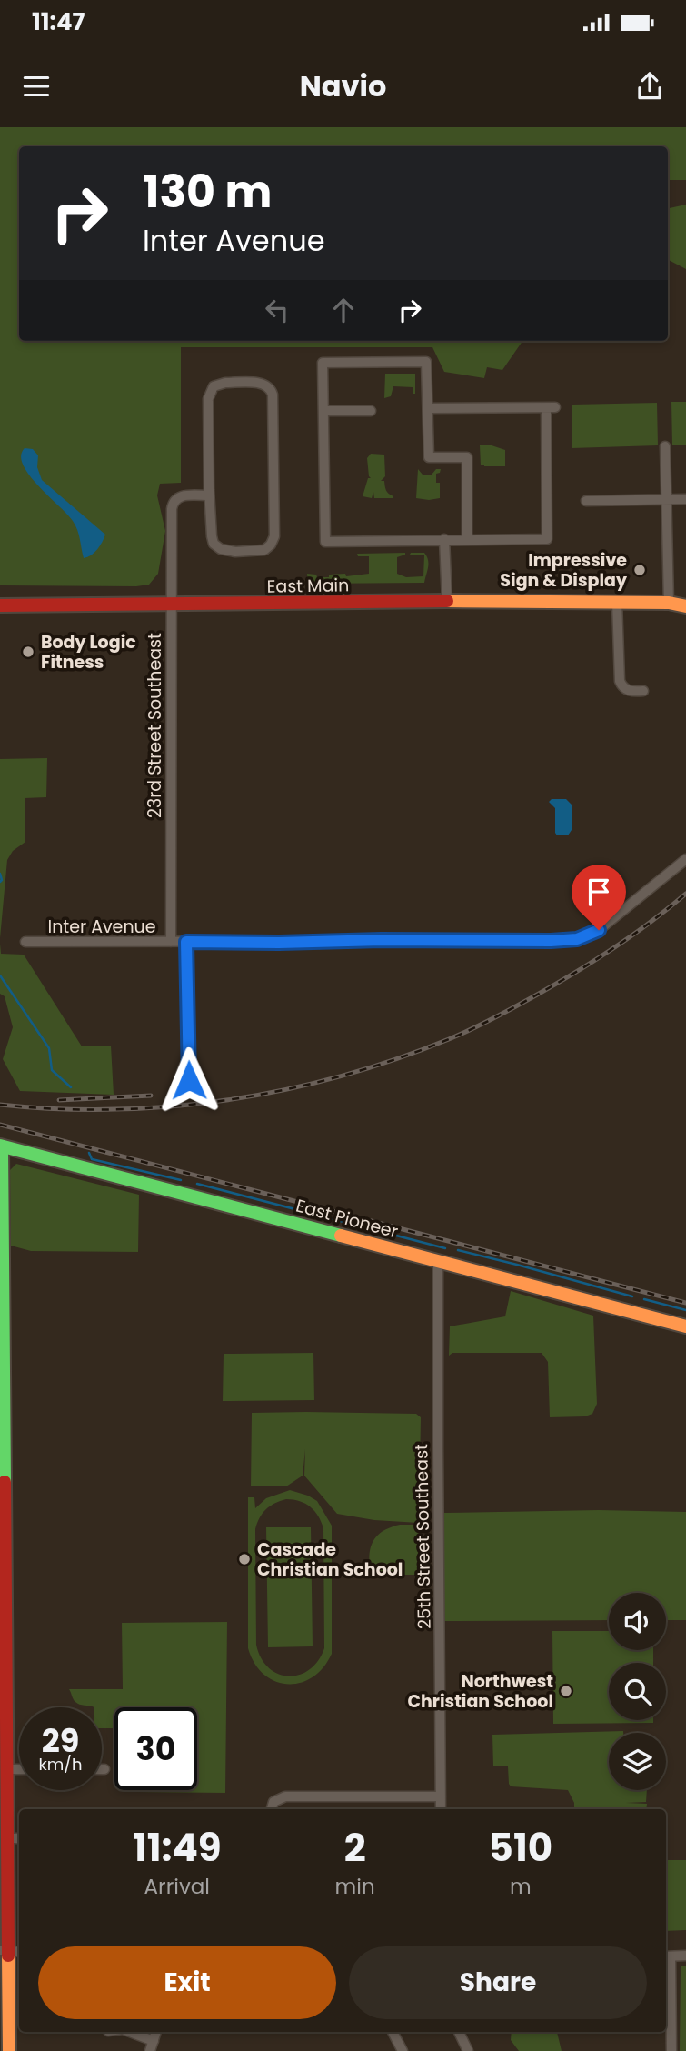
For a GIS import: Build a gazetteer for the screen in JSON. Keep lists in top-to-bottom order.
{
  "streets": {
    "street": [
      "East Main",
      "23rd Street Southeast",
      "Inter Avenue",
      "East Pioneer",
      "25th Street Southeast"
    ]
  },
  "crossings": [
    ["East Main", "23rd Street Southeast"],
    ["23rd Street Southeast", "Inter Avenue"],
    ["East Pioneer", "25th Street Southeast"]
  ],
  "places": [
    "Impressive Sign & Display",
    "Body Logic Fitness",
    "Cascade Christian School",
    "Northwest Christian School"
  ],
  "page": {
    "status": "11:47",
    "header": "Navio",
    "turn": ["130 m", "Inter Avenue"],
    "speed": "29 km/h",
    "limit": "30",
    "eta": [
      "11:49",
      "Arrival",
      "2",
      "min",
      "510",
      "m"
    ],
    "buttons": ["Exit", "Share"]
  }
}
